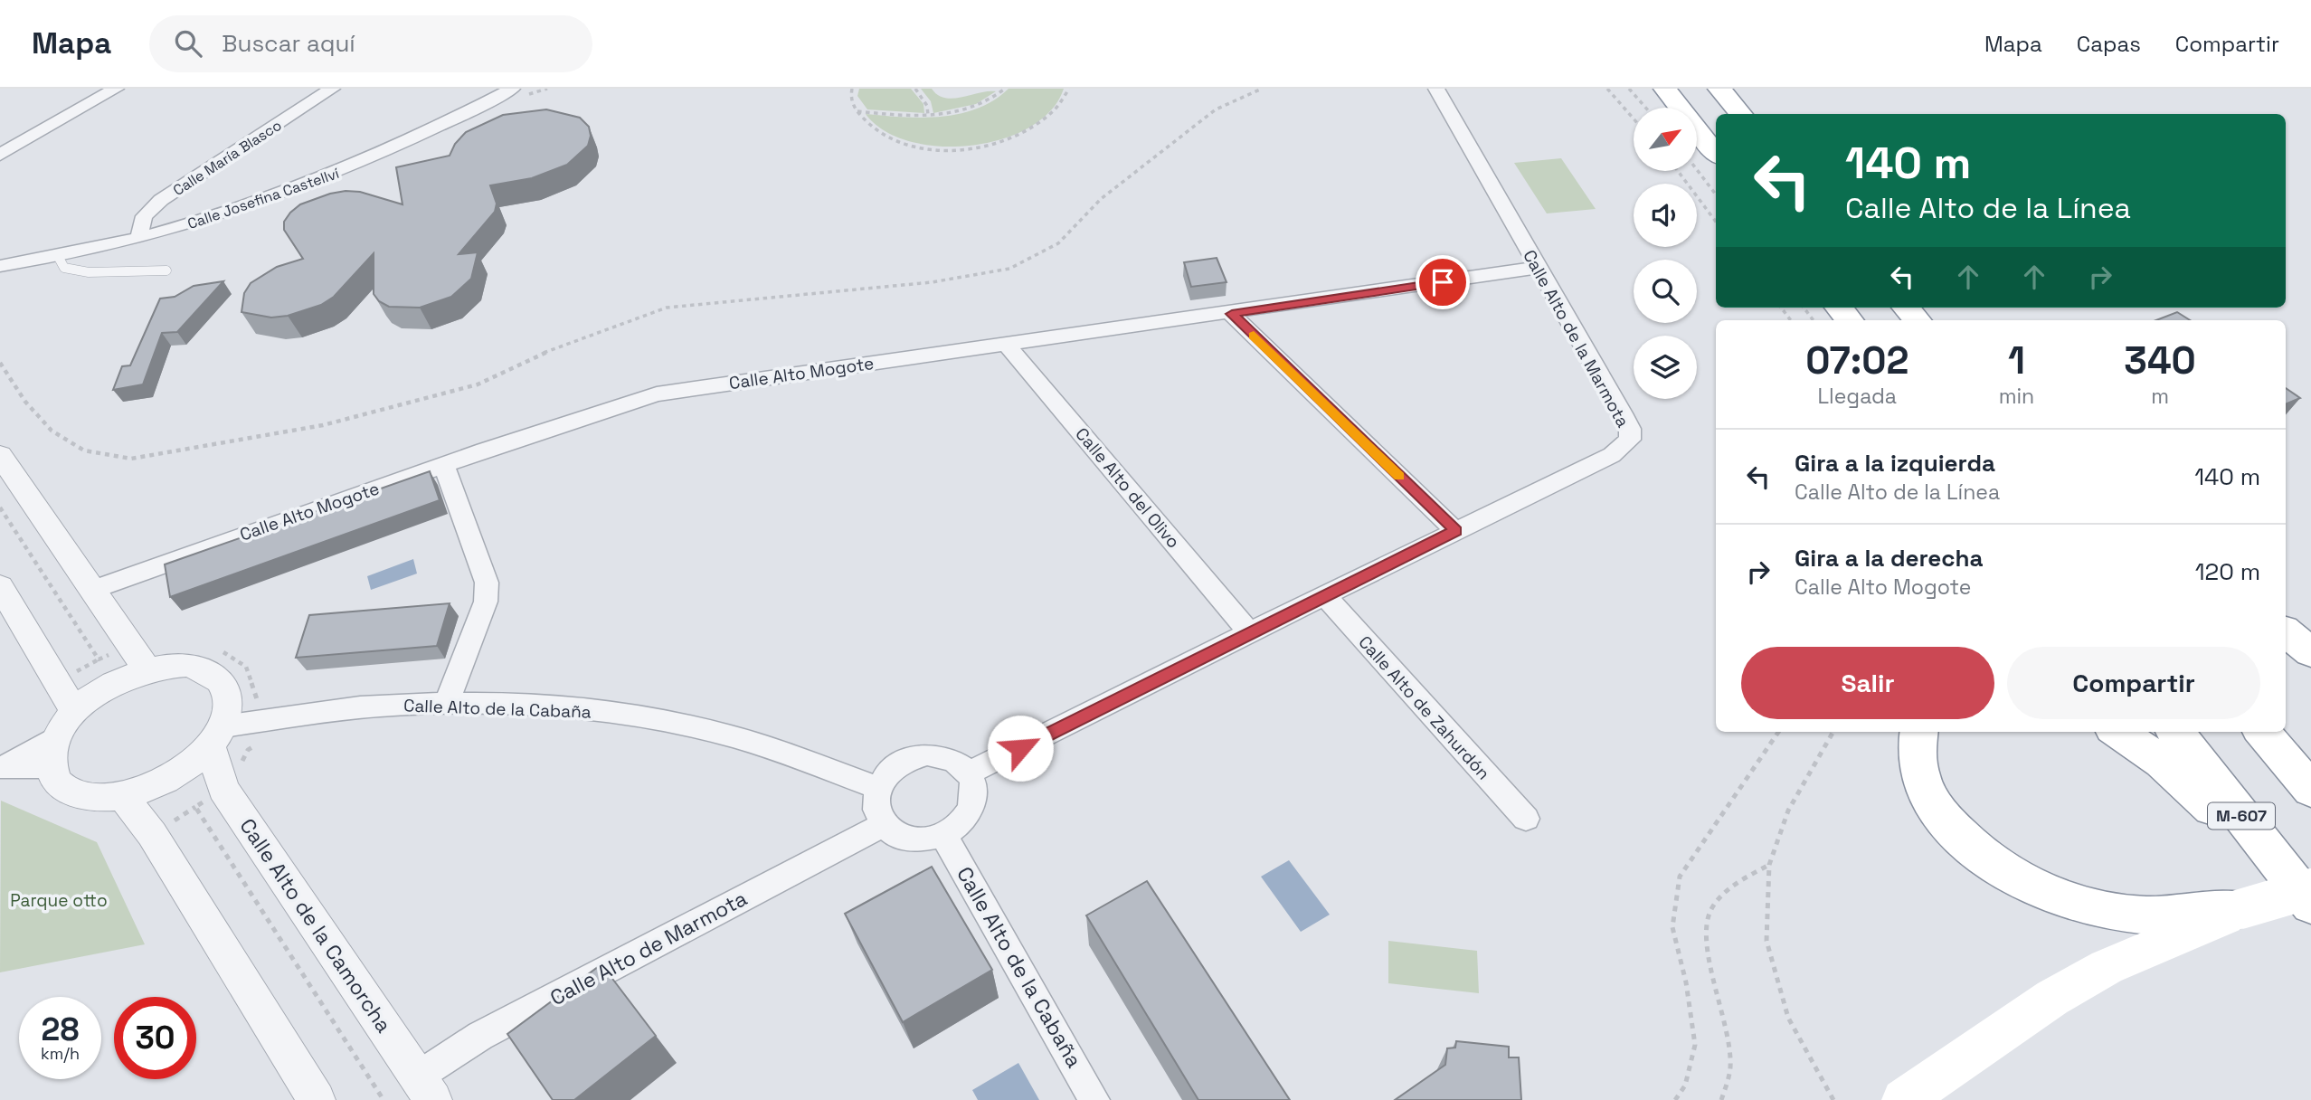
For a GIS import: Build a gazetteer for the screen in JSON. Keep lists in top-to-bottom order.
{
  "streets": {
    "highway": ["M-607"],
    "street": [
      "Calle María Blasco",
      "Calle Josefina Castellví",
      "Calle Alto de la Marmota",
      "Calle Alto Mogote",
      "Calle Alto del Olivo",
      "Calle Alto de Zahurdón",
      "Calle Alto de la Cabaña",
      "Calle Alto de la Camorcha",
      "Calle Alto de Marmota"
    ]
  },
  "crossings": [
    ["Calle María Blasco", "Calle Josefina Castellví"],
    ["Calle Alto de la Marmota", "Calle Alto Mogote"],
    ["Calle Alto de la Marmota", "Calle Alto del Olivo"],
    ["Calle Alto de la Marmota", "Calle Alto de Zahurdón"],
    ["Calle Alto de la Marmota", "Calle Alto de la Cabaña"],
    ["Calle Alto de la Marmota", "Calle Alto de Marmota"],
    ["Calle Alto Mogote", "Calle Alto del Olivo"],
    ["Calle Alto de la Cabaña", "Calle Alto de la Camorcha"],
    ["Calle Alto de la Cabaña", "Calle Alto de Marmota"],
    ["Calle Alto de la Camorcha", "Calle Alto de Marmota"]
  ],
  "parks": ["Parque otto"],
  "north": "top right",
  "page": {
    "header": "Mapa",
    "search": "Buscar aquí",
    "nav": ["Mapa", "Capas", "Compartir"],
    "turn": ["140 m", "Calle Alto de la Línea"],
    "eta": [
      "07:02",
      "Llegada",
      "1",
      "min",
      "340",
      "m"
    ],
    "list": [
      {
        "name": "Gira a la izquierda",
        "note": "Calle Alto de la Línea",
        "value": "140 m"
      },
      {
        "name": "Gira a la derecha",
        "note": "Calle Alto Mogote",
        "value": "120 m"
      }
    ],
    "buttons": ["Salir", "Compartir"],
    "speed": "28 km/h",
    "limit": "30"
  }
}
